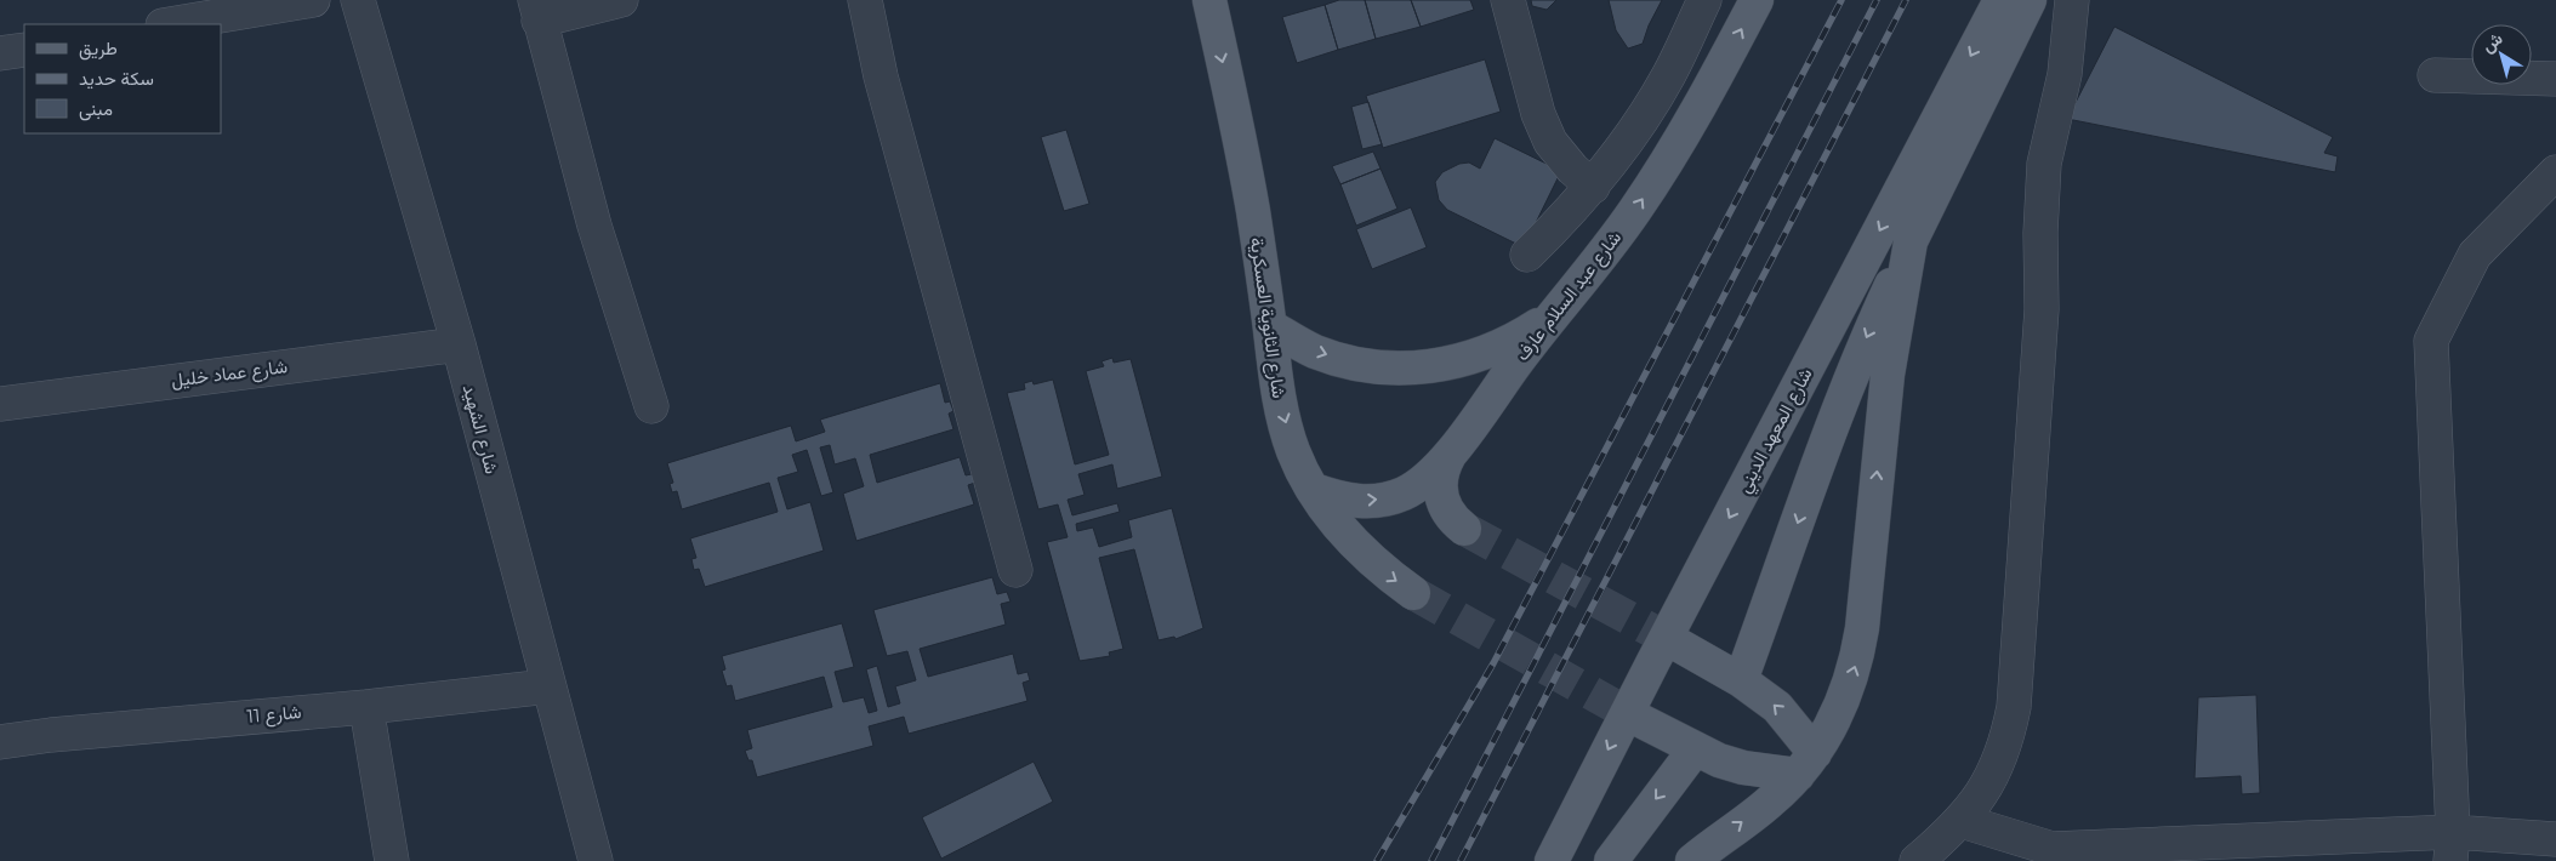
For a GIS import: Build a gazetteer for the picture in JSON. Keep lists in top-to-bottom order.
{
  "streets": {
    "main road": ["شارع عبد السلام عارف", "شارع الثانوية العسكرية", "شارع المعهد الديني"],
    "street": ["شارع عماد خليل", "شارع الشهيد", "شارع 11"]
  },
  "crossings": [
    ["شارع عبد السلام عارف", "شارع الثانوية العسكرية"],
    ["شارع عماد خليل", "شارع الشهيد"],
    ["شارع الشهيد", "شارع 11"]
  ],
  "one_way": ["شارع الثانوية العسكرية"],
  "legend": ["طريق", "سكة حديد", "مبنى"],
  "north": "top left"
}
